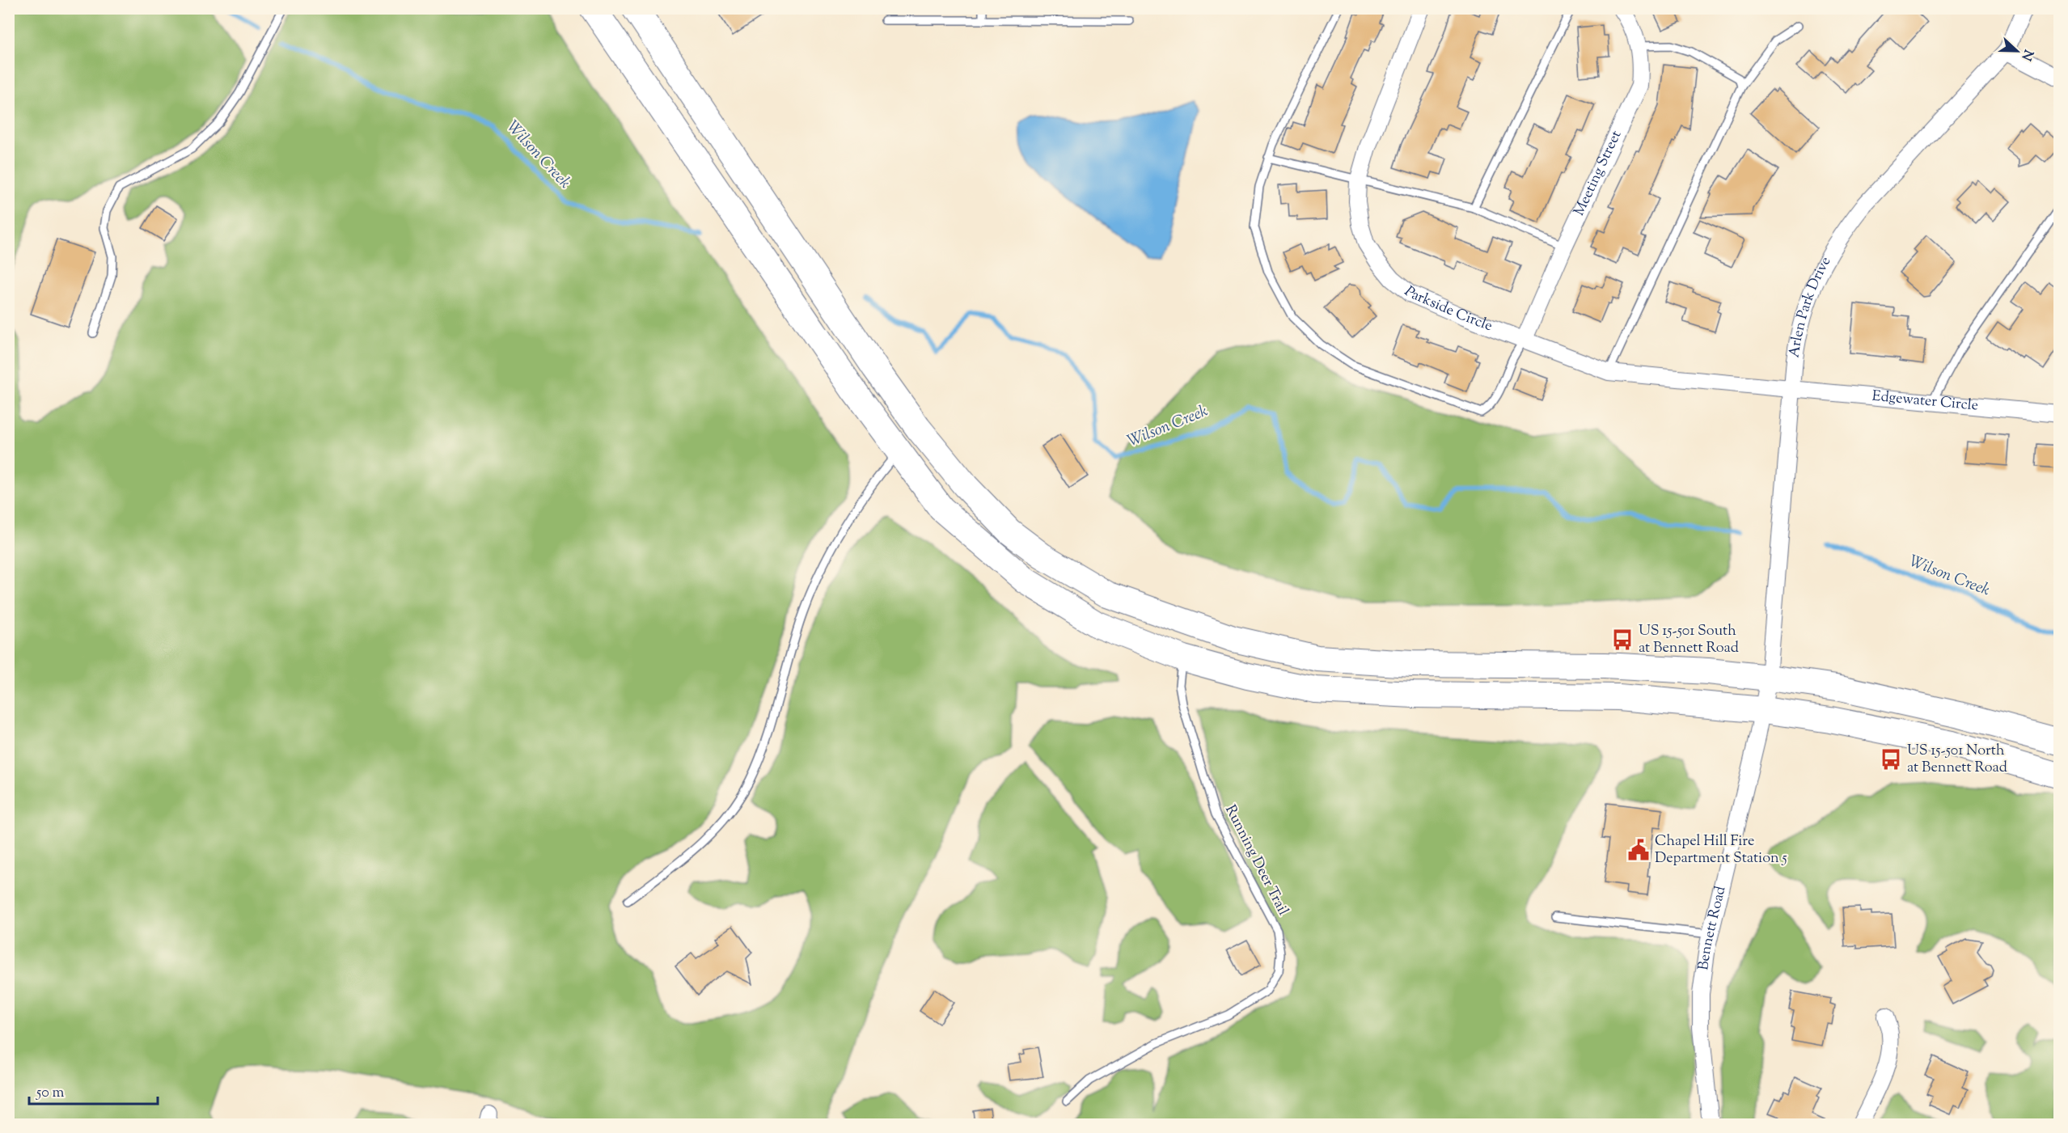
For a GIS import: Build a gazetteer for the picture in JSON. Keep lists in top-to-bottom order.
{
  "streets": {
    "street": [
      "Meeting Street",
      "Parkside Circle",
      "Arlen Park Drive",
      "Edgewater Circle",
      "Bennett Road"
    ],
    "lane": ["Running Deer Trail"]
  },
  "crossings": [
    ["Meeting Street", "Parkside Circle"],
    ["Parkside Circle", "Arlen Park Drive"],
    ["Parkside Circle", "Edgewater Circle"],
    ["Arlen Park Drive", "Edgewater Circle"],
    ["Arlen Park Drive", "Bennett Road"]
  ],
  "water": ["Wilson Creek"],
  "places": {
    "bus stop": ["US 15-501 South at Bennett Road", "US 15-501 North at Bennett Road"],
    "public building": ["Chapel Hill Fire Department Station 5"]
  },
  "scale_bar": "50 m",
  "north": "right"
}
